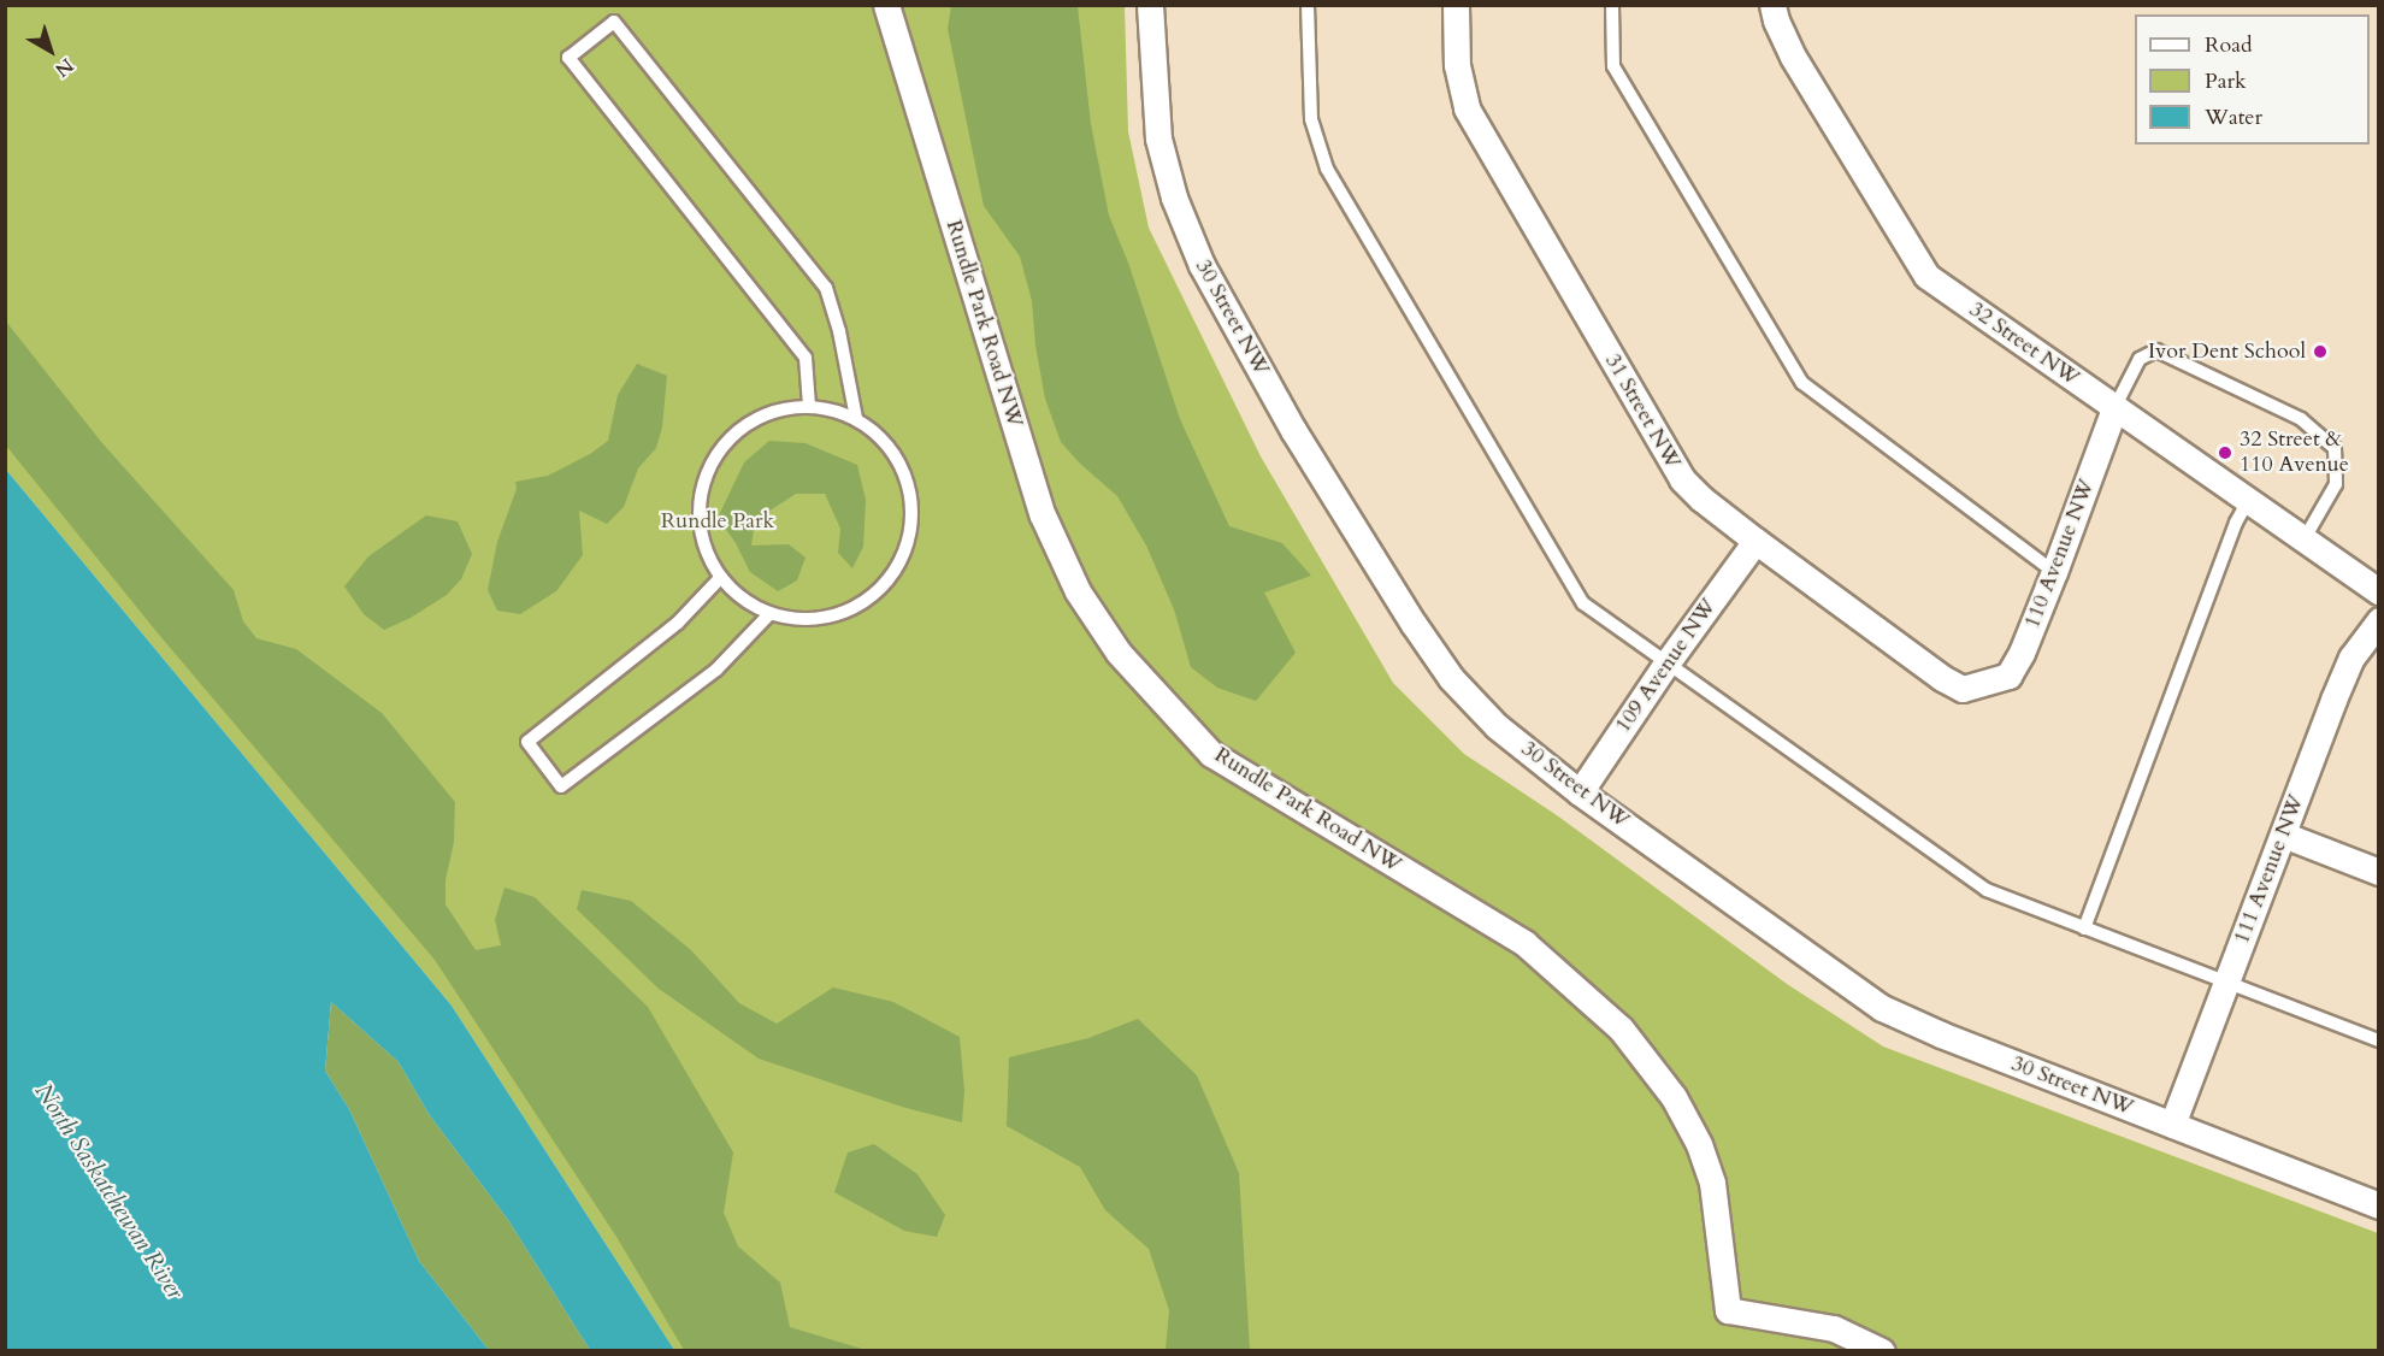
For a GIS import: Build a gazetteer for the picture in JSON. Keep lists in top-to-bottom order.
{
  "streets": {
    "street": [
      "30 Street NW",
      "Rundle Park Road NW",
      "32 Street NW",
      "31 Street NW",
      "110 Avenue NW",
      "109 Avenue NW",
      "111 Avenue NW"
    ]
  },
  "crossings": [
    ["30 Street NW", "109 Avenue NW"],
    ["30 Street NW", "111 Avenue NW"],
    ["32 Street NW", "110 Avenue NW"],
    ["31 Street NW", "110 Avenue NW"],
    ["31 Street NW", "109 Avenue NW"]
  ],
  "water": ["North Saskatchewan River"],
  "parks": ["Rundle Park"],
  "places": ["Ivor Dent School", "32 Street & 110 Avenue"],
  "legend": ["Road", "Park", "Water"],
  "north": "bottom right"
}
